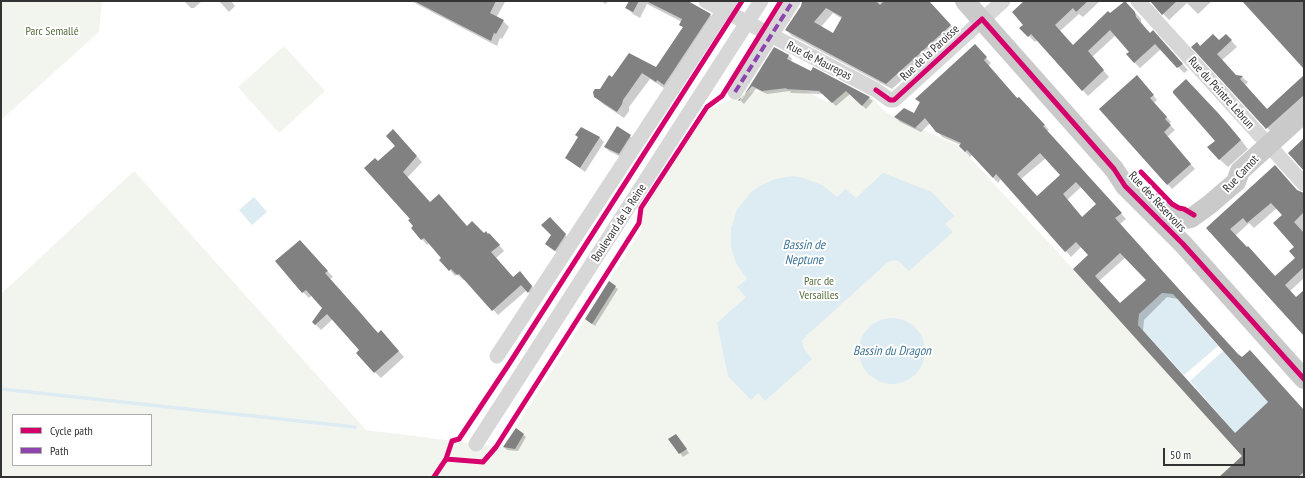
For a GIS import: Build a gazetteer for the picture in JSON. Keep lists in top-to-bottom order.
{
  "streets": {
    "main road": ["Rue Carnot", "Rue des Réservoirs"],
    "street": [
      "Rue de la Paroisse",
      "Rue de Maurepas",
      "Rue du Peintre Lebrun",
      "Boulevard de la Reine"
    ]
  },
  "crossings": [
    ["Rue de la Paroisse", "Rue de Maurepas"],
    ["Rue de la Paroisse", "Rue des Réservoirs"],
    ["Rue de Maurepas", "Boulevard de la Reine"],
    ["Rue du Peintre Lebrun", "Rue Carnot"],
    ["Rue Carnot", "Rue des Réservoirs"]
  ],
  "water": ["Bassin de Neptune", "Bassin du Dragon"],
  "parks": ["Parc Semallé", "Parc de Versailles"],
  "legend": ["Cycle path", "Path"],
  "scale_bar": "50 m"
}
